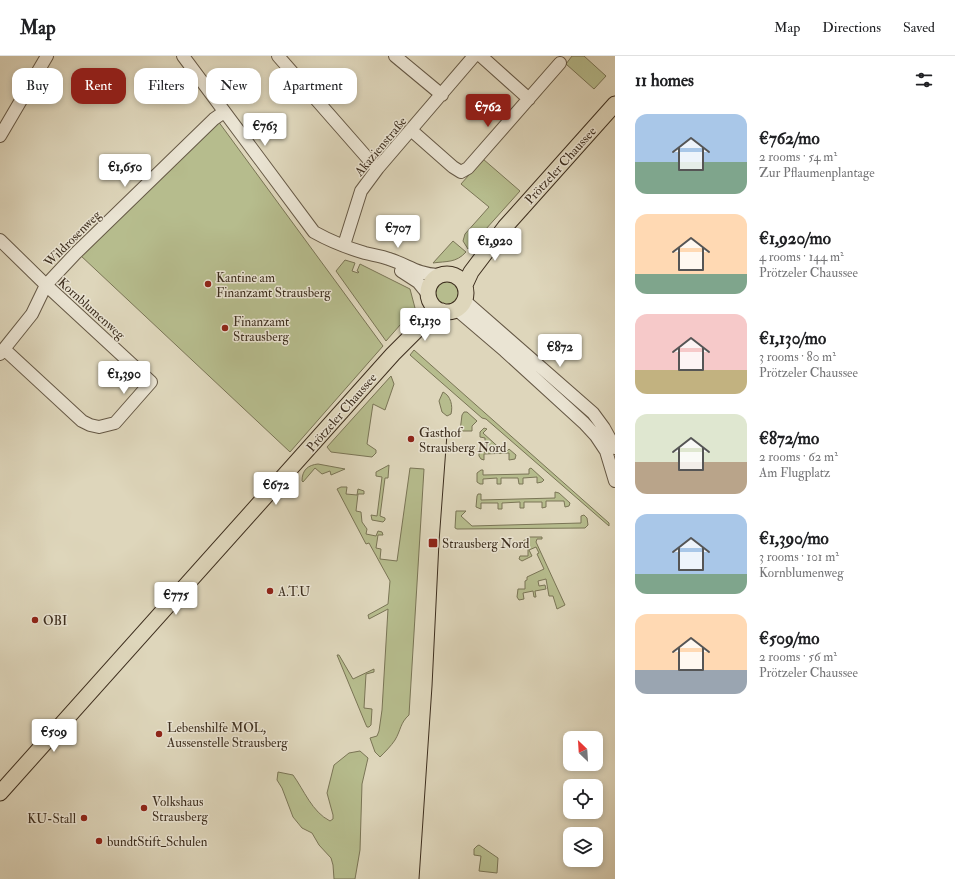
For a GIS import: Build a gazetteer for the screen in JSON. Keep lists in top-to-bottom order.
{
  "streets": {
    "main road": ["Prötzeler Chaussee"],
    "street": ["Akazienstraße", "Wildrosenweg", "Kornblumenweg"]
  },
  "crossings": [
    ["Wildrosenweg", "Kornblumenweg"]
  ],
  "places": {
    "other": [
      "Kantine am Finanzamt Strausberg",
      "Finanzamt Strausberg",
      "Gasthof Strausberg Nord",
      "A.T.U",
      "OBI",
      "Lebenshilfe MOL, Aussenstelle Strausberg",
      "Volkshaus Strausberg",
      "KU-Stall",
      "bundtStift_Schulen"
    ],
    "transit": ["Strausberg Nord"]
  },
  "north": "top left",
  "page": {
    "header": "Map",
    "nav": ["Map", "Directions", "Saved"],
    "heading": "11 homes",
    "chip": [
      "Buy",
      "Rent",
      "Filters",
      "New",
      "Apartment"
    ],
    "price": [
      "€762",
      "€763",
      "€1,650",
      "€707",
      "€1,920",
      "€1,130",
      "€872",
      "€1,390",
      "€672",
      "€775",
      "€509"
    ],
    "list": [
      {
        "name": "€762/mo",
        "note": "2 rooms · 54 m² · Zur Pflaumenplantage"
      },
      {
        "name": "€1,920/mo",
        "note": "4 rooms · 144 m² · Prötzeler Chaussee"
      },
      {
        "name": "€1,130/mo",
        "note": "3 rooms · 80 m² · Prötzeler Chaussee"
      },
      {
        "name": "€872/mo",
        "note": "2 rooms · 62 m² · Am Flugplatz"
      },
      {
        "name": "€1,390/mo",
        "note": "3 rooms · 101 m² · Kornblumenweg"
      },
      {
        "name": "€509/mo",
        "note": "2 rooms · 56 m² · Prötzeler Chaussee"
      }
    ]
  }
}
